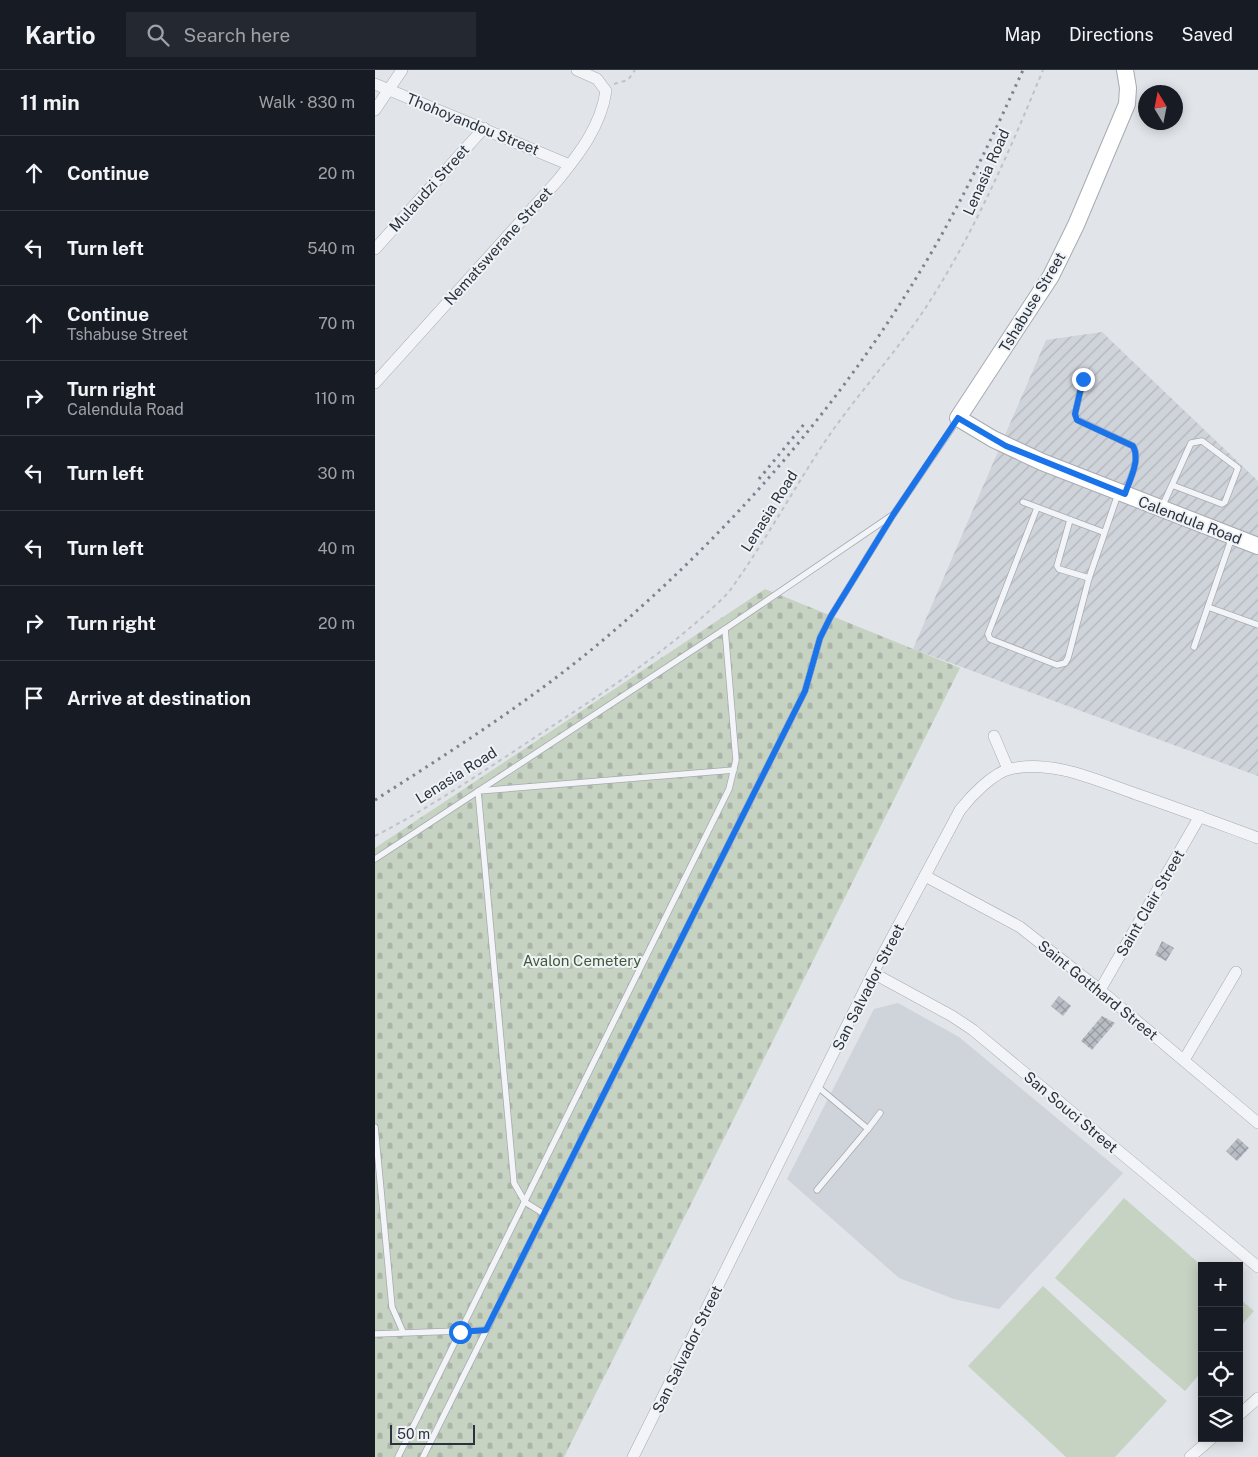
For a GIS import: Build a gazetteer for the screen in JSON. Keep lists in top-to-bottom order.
{
  "streets": {
    "street": [
      "Thohoyandou Street",
      "Mulaudzi Street",
      "Nematswerane Street",
      "Tshabuse Street",
      "Calendula Road",
      "Saint Clair Street",
      "San Salvador Street",
      "Saint Gotthard Street",
      "San Souci Street"
    ],
    "path": ["Lenasia Road"]
  },
  "crossings": [
    ["Thohoyandou Street", "Mulaudzi Street"],
    ["Thohoyandou Street", "Nematswerane Street"],
    ["Tshabuse Street", "Calendula Road"],
    ["Saint Clair Street", "Saint Gotthard Street"],
    ["San Salvador Street", "Saint Gotthard Street"],
    ["San Salvador Street", "San Souci Street"]
  ],
  "parks": ["Avalon Cemetery"],
  "scale_bar": "50 m",
  "north": "top",
  "page": {
    "header": "Kartio",
    "search": "Search here",
    "nav": ["Map", "Directions", "Saved"],
    "heading": ["11 min", "Walk · 830 m"],
    "list": [
      ["Continue", "20 m"],
      ["Turn left", "540 m"],
      ["Continue", "Tshabuse Street", "70 m"],
      ["Turn right", "Calendula Road", "110 m"],
      ["Turn left", "30 m"],
      ["Turn left", "40 m"],
      ["Turn right", "20 m"],
      "Arrive at destination"
    ],
    "map_buttons": ["+", "−"],
    "scale": "50 m"
  }
}
